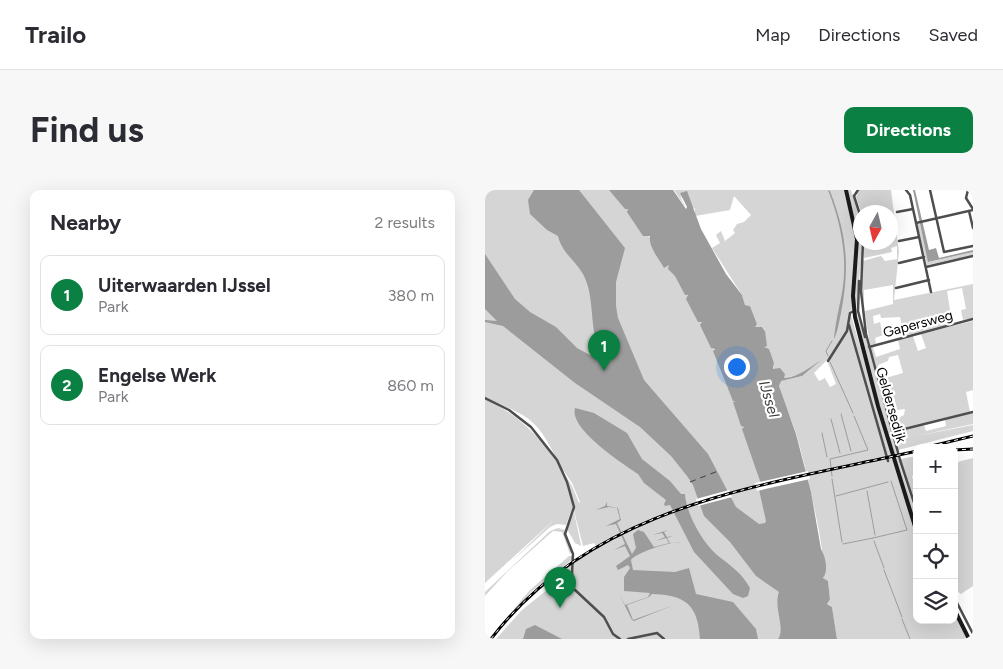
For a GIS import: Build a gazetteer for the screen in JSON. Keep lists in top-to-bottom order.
{
  "streets": {
    "main road": ["Geldersedijk"],
    "street": ["Gapersweg"]
  },
  "crossings": [
    ["Gapersweg", "Geldersedijk"]
  ],
  "water": ["IJssel"],
  "north": "bottom",
  "page": {
    "header": "Trailo",
    "nav": ["Map", "Directions", "Saved"],
    "buttons": "Directions",
    "title": "Find us",
    "heading": ["Nearby", "2 results"],
    "list": [
      {
        "mark": "1",
        "name": "Uiterwaarden IJssel",
        "note": "Park",
        "value": "380 m"
      },
      {
        "mark": "2",
        "name": "Engelse Werk",
        "note": "Park",
        "value": "860 m"
      }
    ],
    "pins": ["1", "2"],
    "map_buttons": ["+", "−"]
  }
}
